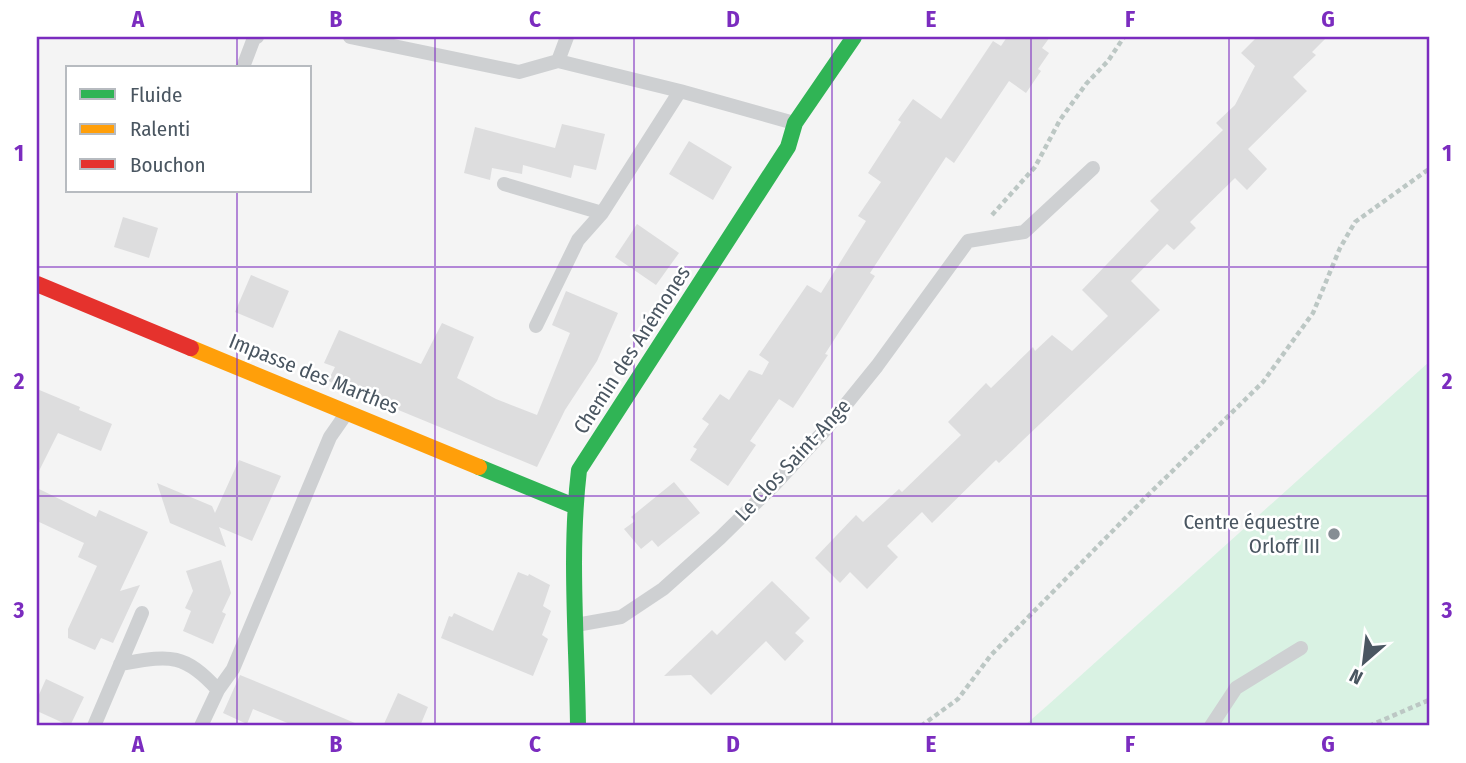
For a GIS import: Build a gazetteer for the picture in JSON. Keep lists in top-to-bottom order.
{
  "streets": {
    "street": ["Chemin des Anémones", "Impasse des Marthes"],
    "lane": ["Le Clos Saint-Ange"]
  },
  "crossings": [
    ["Chemin des Anémones", "Impasse des Marthes"],
    ["Chemin des Anémones", "Le Clos Saint-Ange"]
  ],
  "places": ["Centre équestre Orloff III"],
  "legend": ["Fluide", "Ralenti", "Bouchon"],
  "north": "bottom left",
  "grid": {
    "columns": [
      "A",
      "B",
      "C",
      "D",
      "E",
      "F",
      "G"
    ],
    "rows": ["1", "2", "3"]
  }
}
